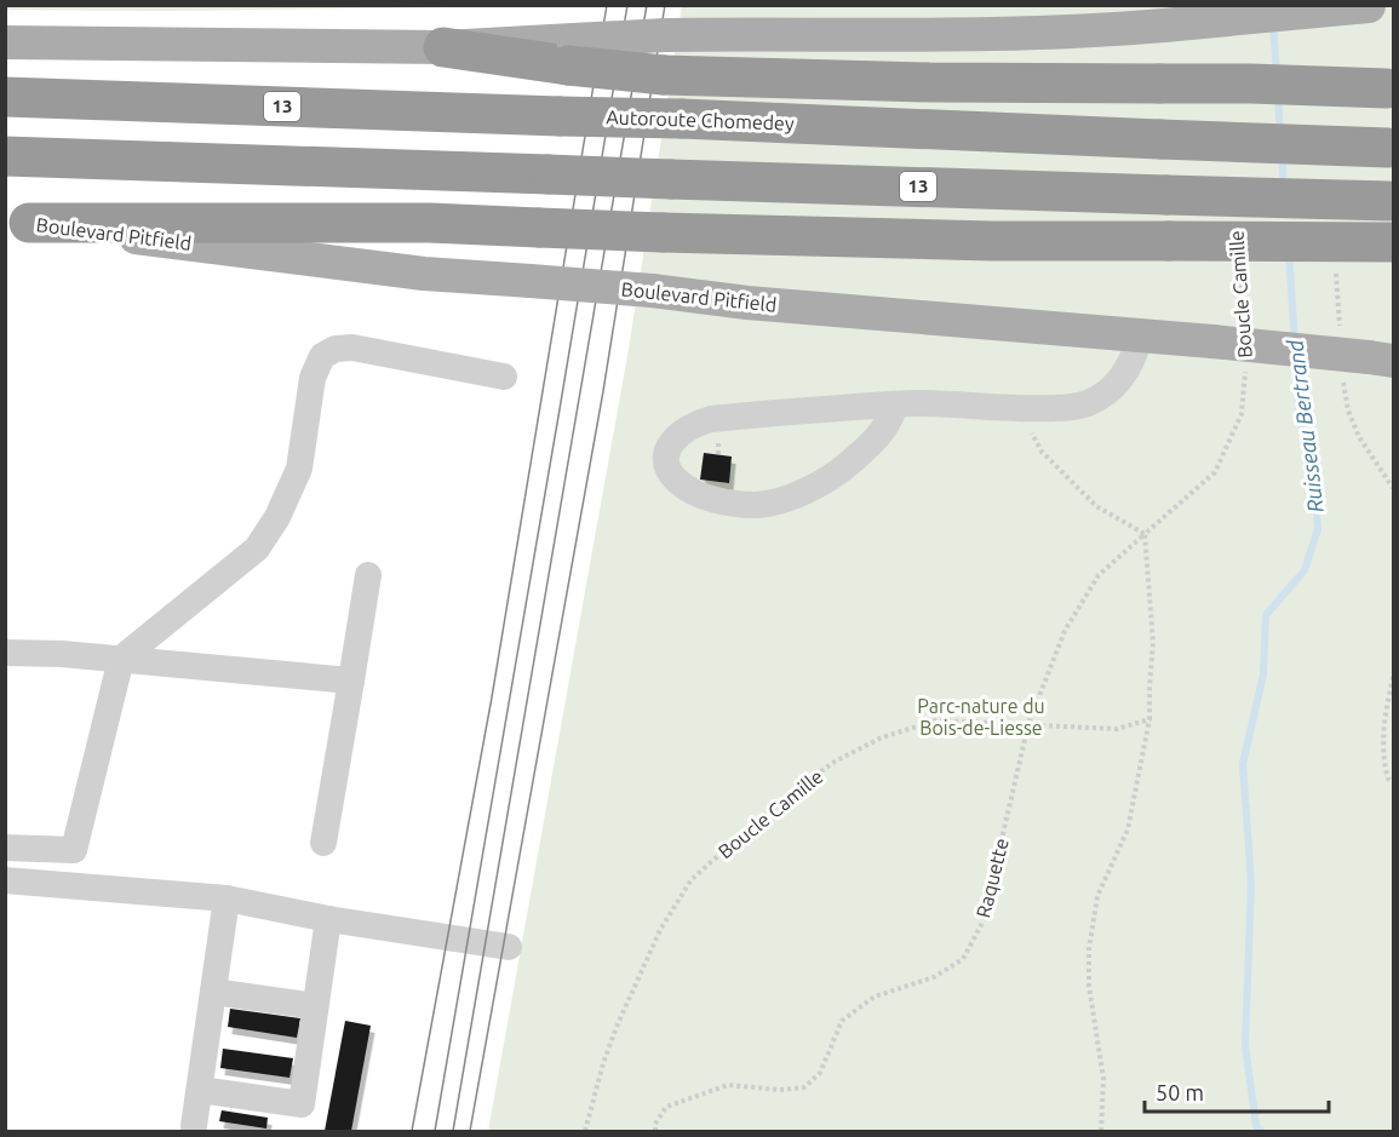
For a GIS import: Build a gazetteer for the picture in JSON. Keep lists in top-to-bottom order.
{
  "streets": {
    "highway": ["13", "Autoroute Chomedey"],
    "main road": ["Boulevard Pitfield"],
    "path": ["Boucle Camille", "Raquette"]
  },
  "crossings": [
    ["Boucle Camille", "Raquette"]
  ],
  "water": ["Ruisseau Bertrand"],
  "parks": ["Parc-nature du Bois-de-Liesse"],
  "scale_bar": "50 m"
}
